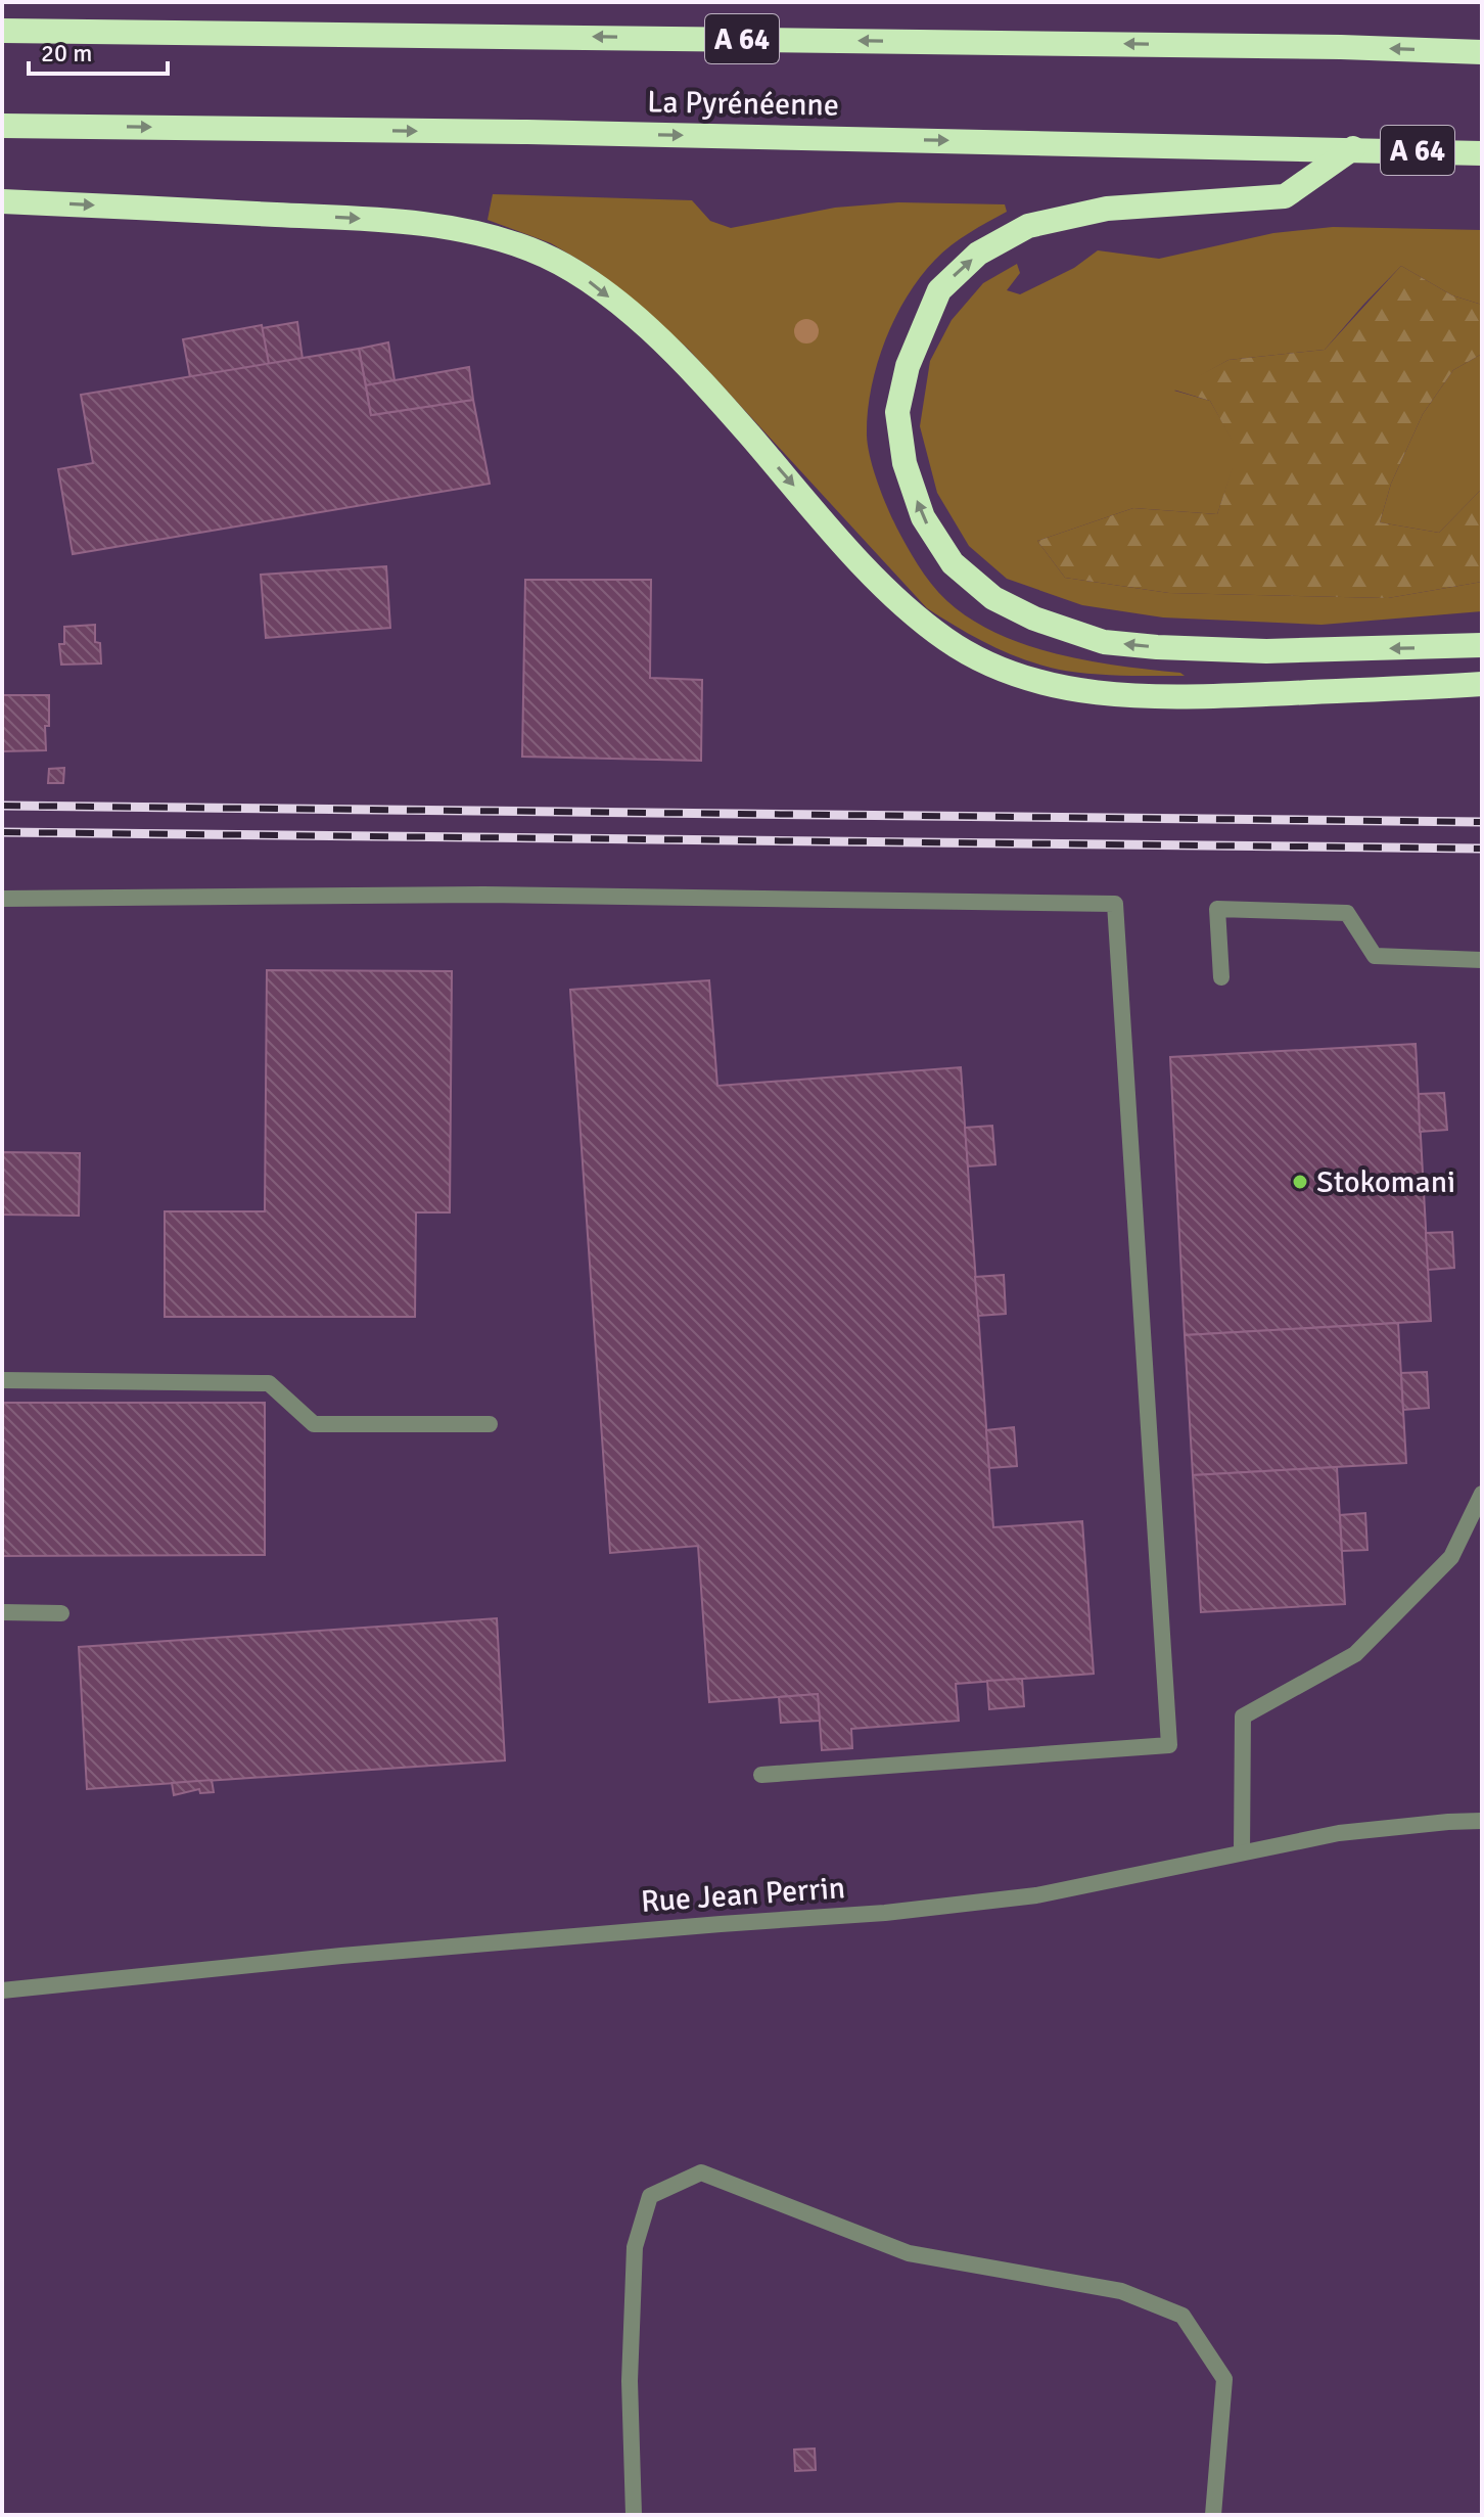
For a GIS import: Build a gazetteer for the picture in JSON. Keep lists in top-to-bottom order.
{
  "streets": {
    "highway": ["A 64", "La Pyrénéenne"],
    "street": ["Rue Jean Perrin"]
  },
  "places": ["Stokomani"],
  "scale_bar": "20 m"
}
